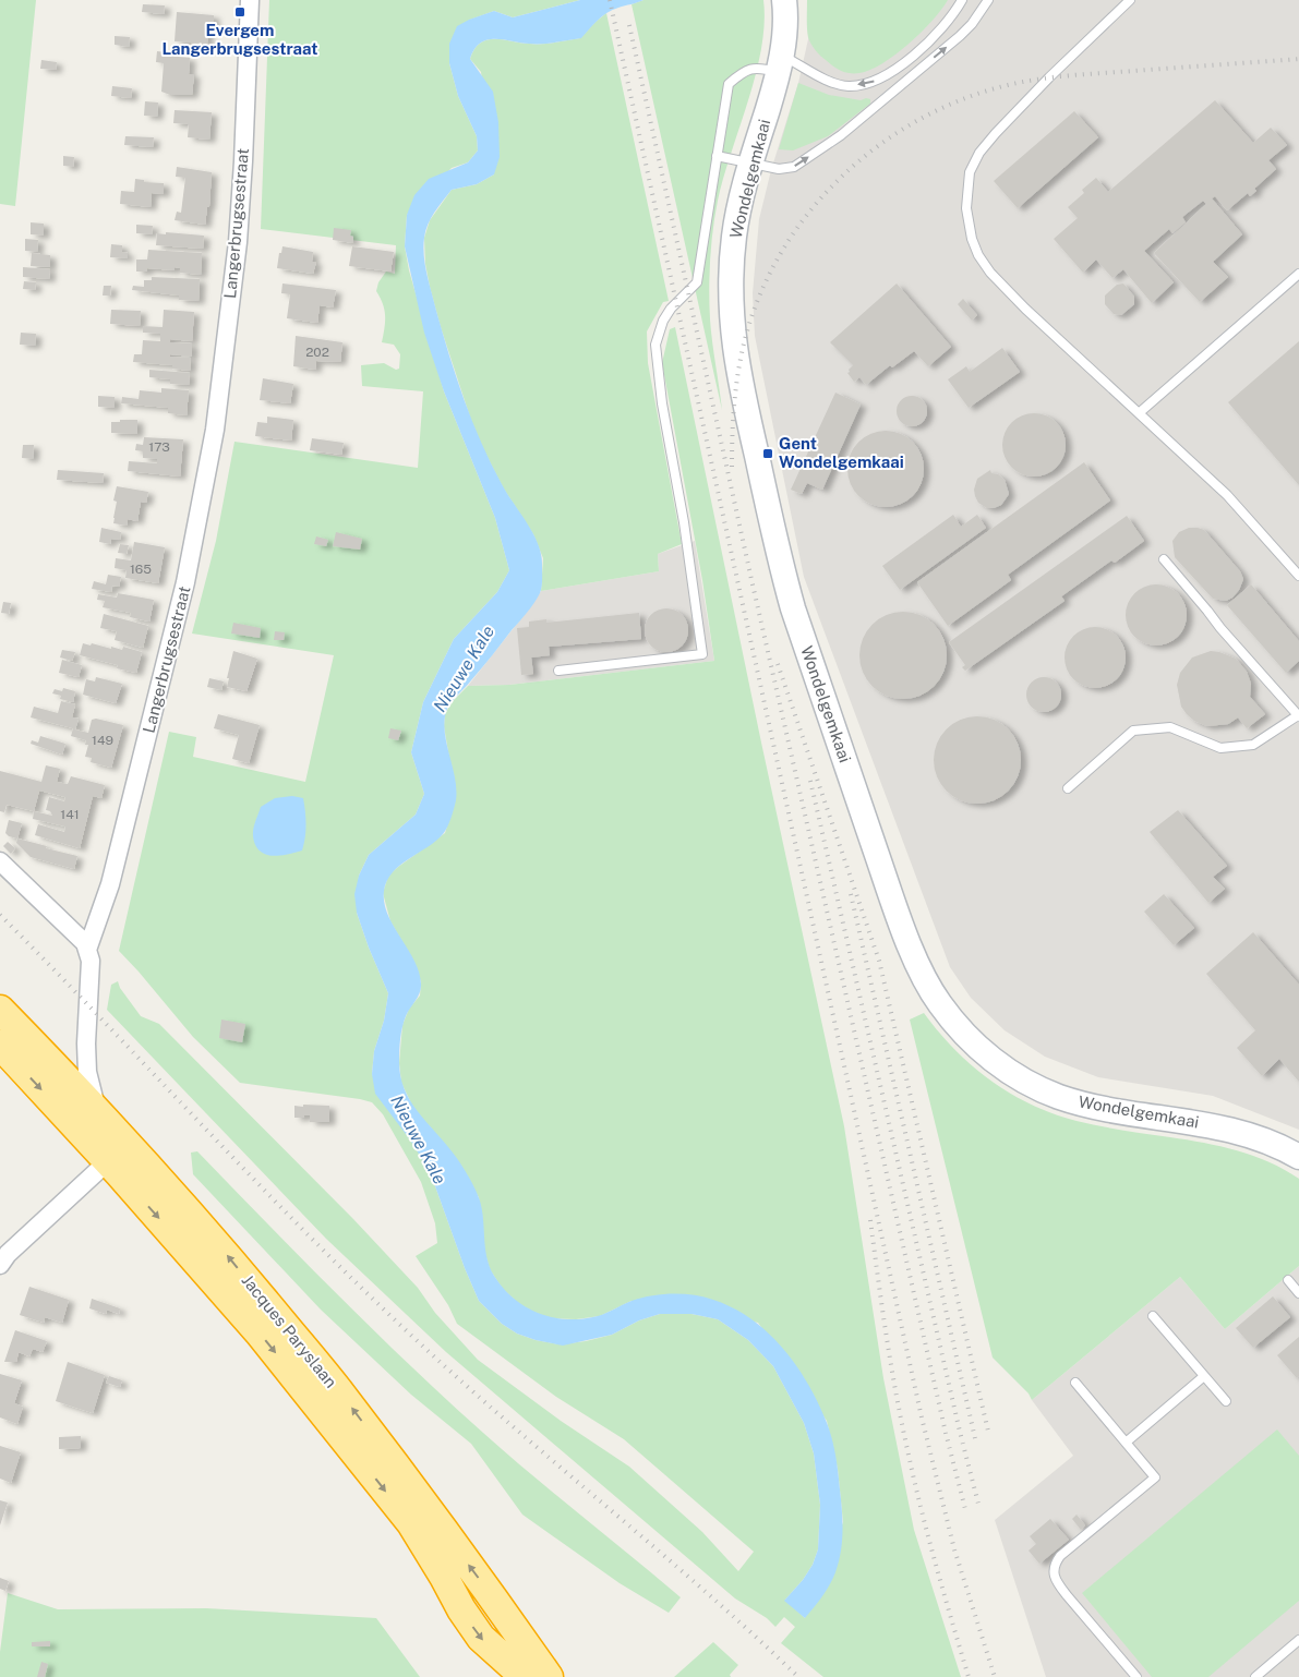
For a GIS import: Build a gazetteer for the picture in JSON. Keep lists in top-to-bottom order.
{
  "streets": {
    "highway": ["Jacques Paryslaan"],
    "main road": ["Wondelgemkaai"],
    "street": ["Langerbrugsestraat"]
  },
  "crossings": [
    ["Langerbrugsestraat", "Jacques Paryslaan"]
  ],
  "water": ["Nieuwe Kale"],
  "places": {
    "transit": ["Evergem Langerbrugsestraat", "Gent Wondelgemkaai"]
  },
  "house_numbers": [
    "202",
    "173",
    "165",
    "149",
    "141"
  ]
}
